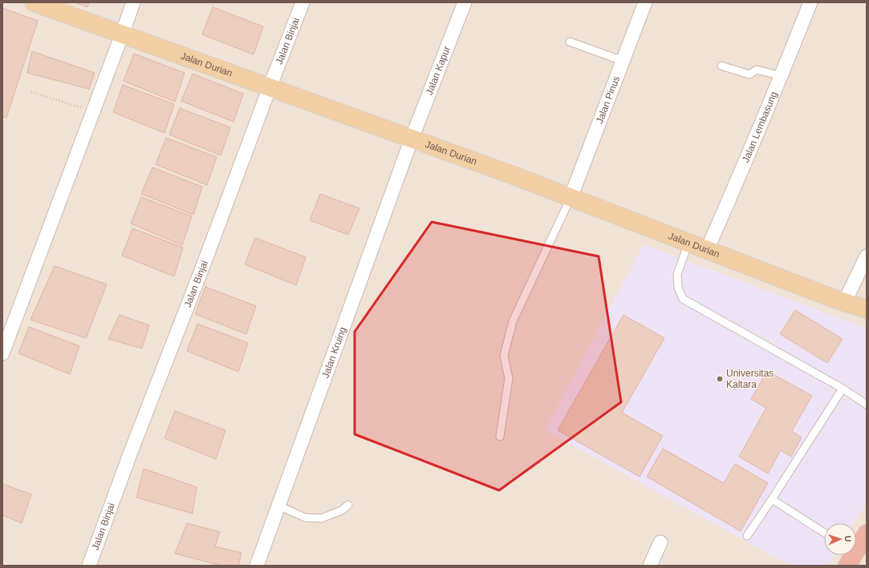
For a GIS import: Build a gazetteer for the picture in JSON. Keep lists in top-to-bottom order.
{
  "streets": {
    "main road": ["Jalan Durian"],
    "street": [
      "Jalan Binjai",
      "Jalan Kapur",
      "Jalan Pinus",
      "Jalan Lembasung",
      "Jalan Kruing"
    ]
  },
  "crossings": [
    ["Jalan Binjai", "Jalan Durian"],
    ["Jalan Durian", "Jalan Kapur"],
    ["Jalan Durian", "Jalan Pinus"],
    ["Jalan Durian", "Jalan Lembasung"],
    ["Jalan Durian", "Jalan Kruing"],
    ["Jalan Kapur", "Jalan Kruing"]
  ],
  "places": ["Universitas Kaltara"],
  "north": "right"
}
